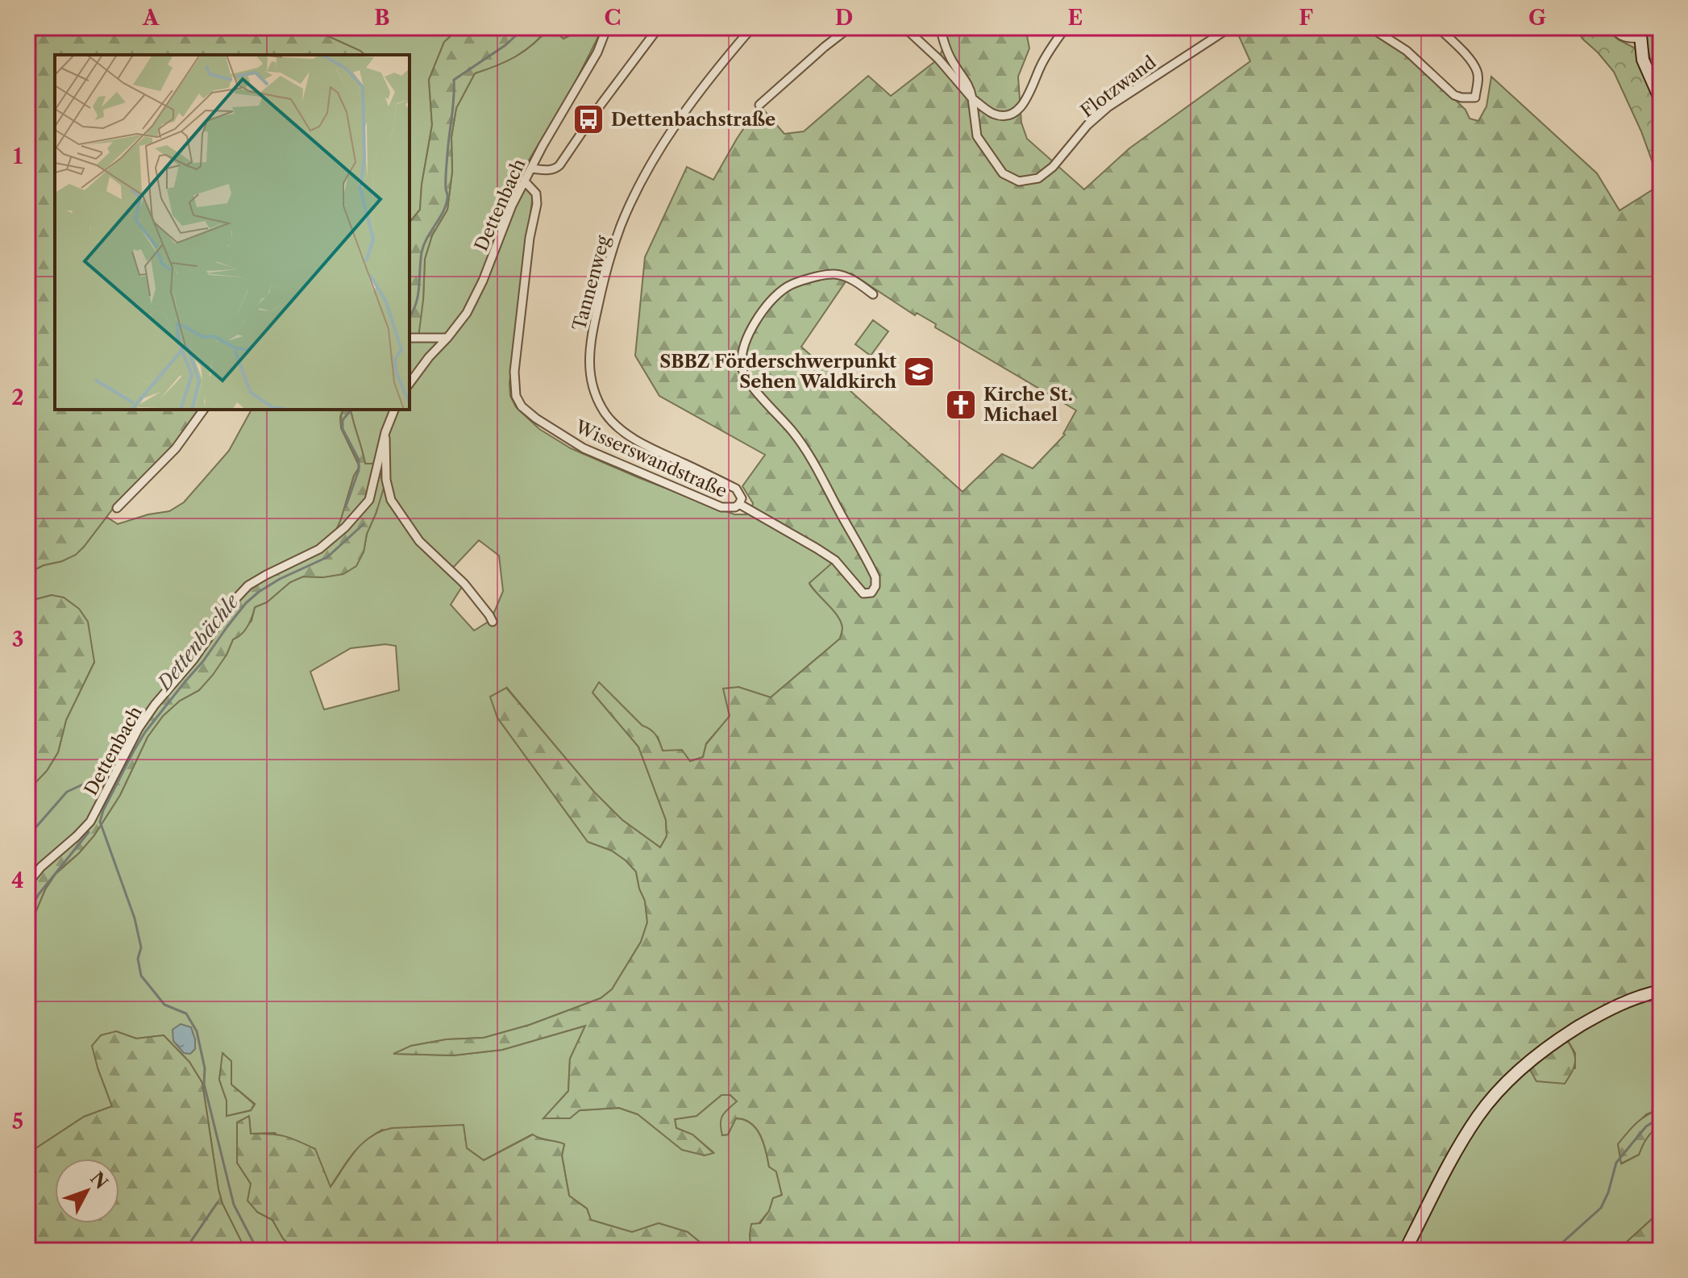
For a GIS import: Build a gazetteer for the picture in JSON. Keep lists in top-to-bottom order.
{
  "streets": {
    "street": [
      "Flotzwand",
      "Dettenbach",
      "Tannenweg",
      "Wisserswandstraße"
    ]
  },
  "crossings": [
    ["Dettenbach", "Wisserswandstraße"],
    ["Tannenweg", "Wisserswandstraße"]
  ],
  "water": ["Dettenbächle"],
  "places": {
    "bus stop": ["Dettenbachstraße"],
    "school or university": ["SBBZ Förderschwerpunkt Sehen Waldkirch"],
    "church": ["Kirche St. Michael"]
  },
  "north": "top right",
  "grid": {
    "columns": [
      "A",
      "B",
      "C",
      "D",
      "E",
      "F",
      "G"
    ],
    "rows": [
      "1",
      "2",
      "3",
      "4",
      "5"
    ]
  }
}
